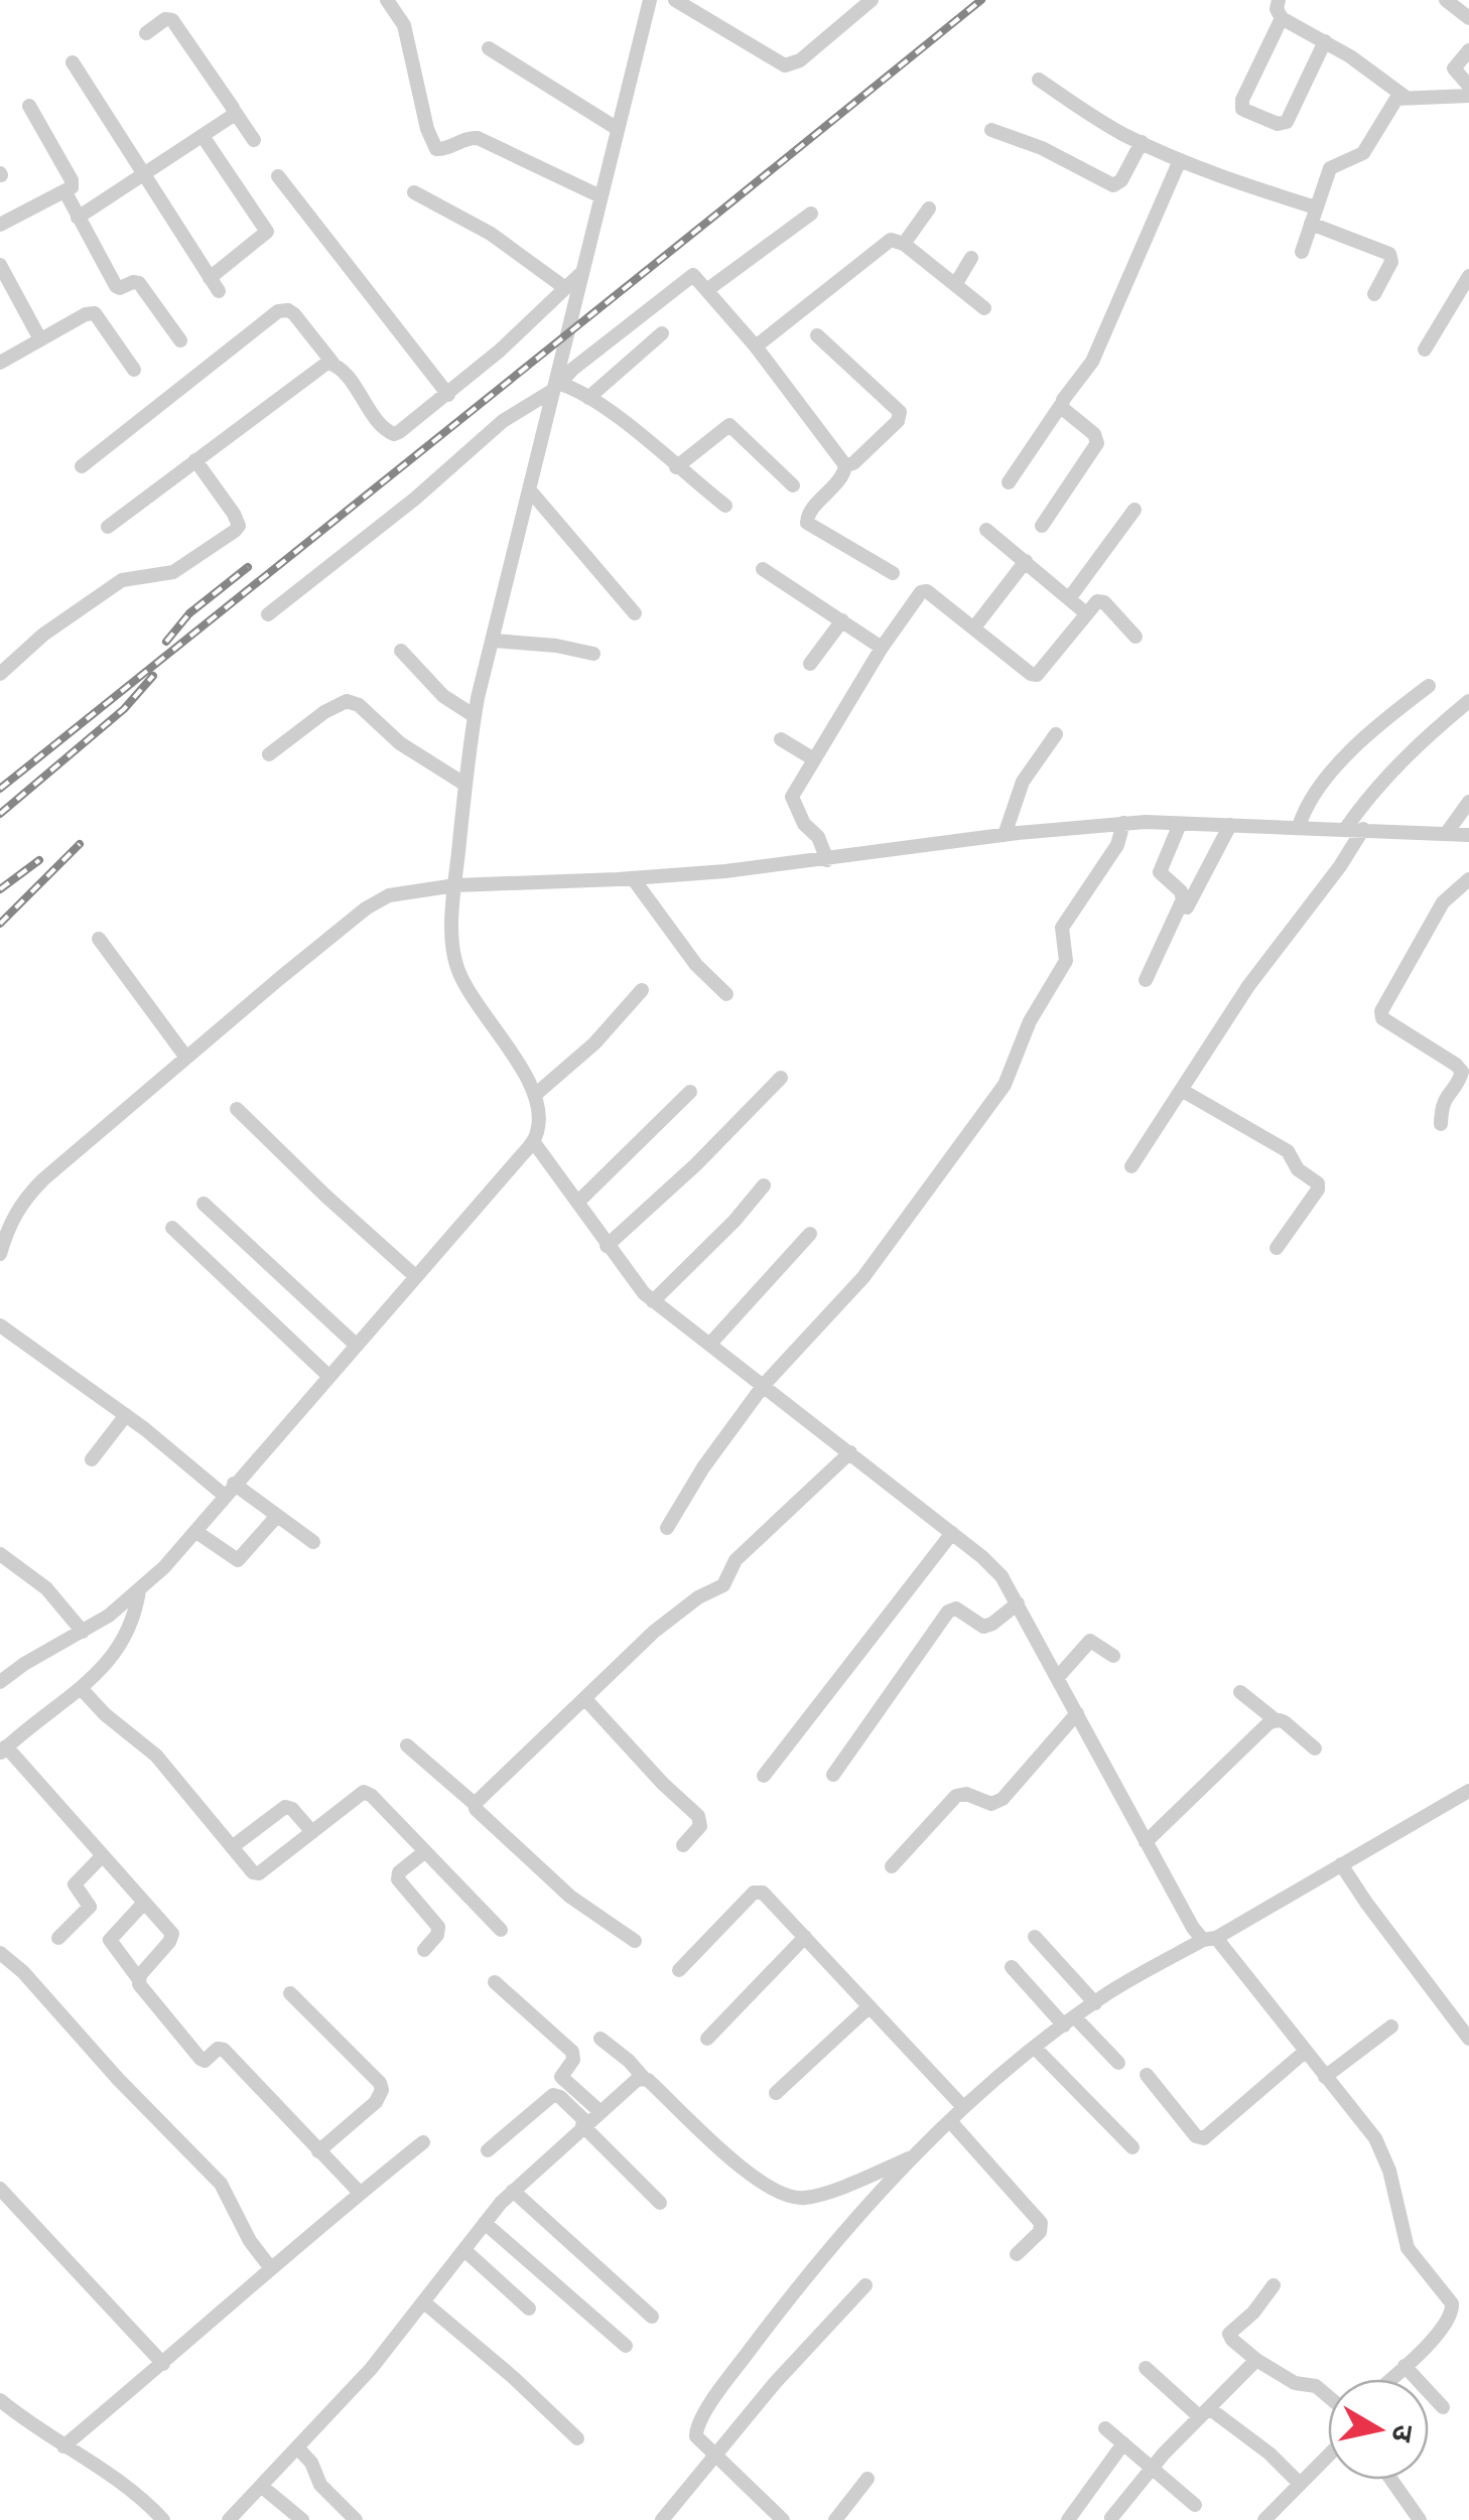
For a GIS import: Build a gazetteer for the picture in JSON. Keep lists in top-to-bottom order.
{
  "north": "right"
}
